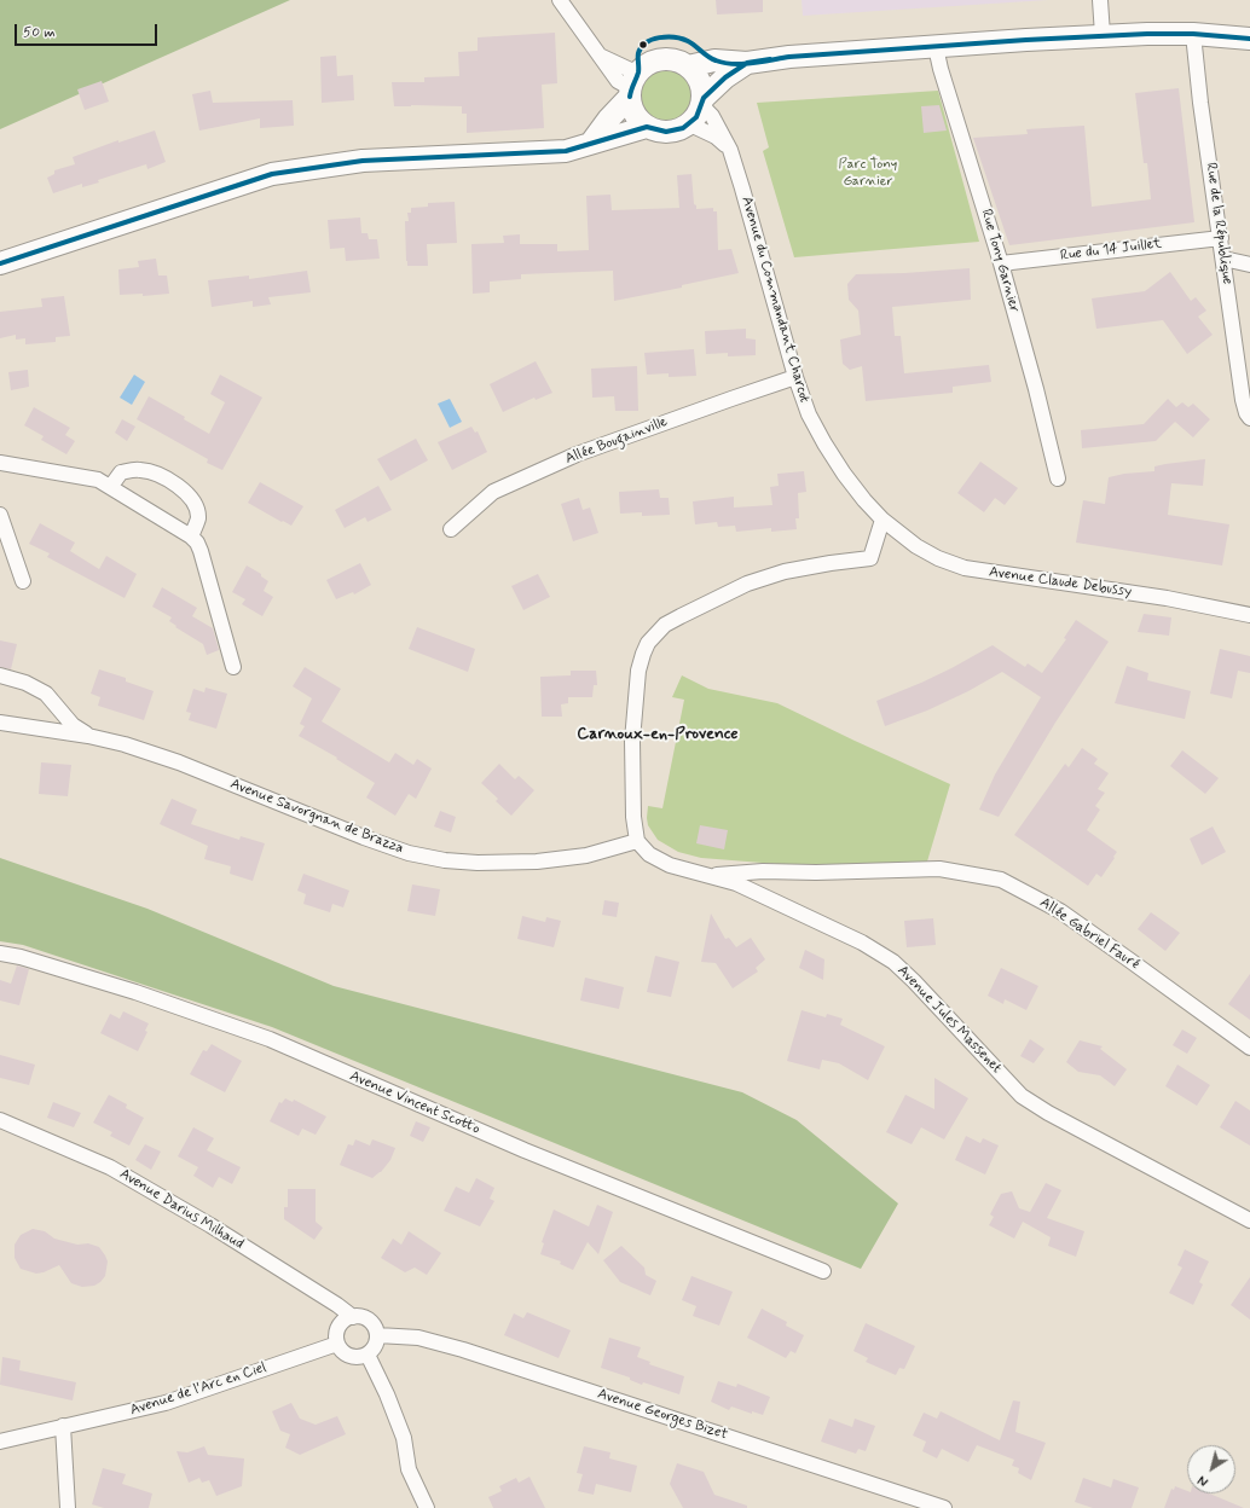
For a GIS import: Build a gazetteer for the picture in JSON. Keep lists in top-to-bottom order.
{
  "streets": {
    "street": [
      "Rue de la République",
      "Rue du 14 Juillet",
      "Rue Tony Garnier",
      "Avenue du Commandant Charcot",
      "Allée Bougainville",
      "Avenue Claude Debussy",
      "Avenue Savorgnan de Brazza",
      "Allée Gabriel Fauré",
      "Avenue Jules Massenet",
      "Avenue Vincent Scotto",
      "Avenue Darius Milhaud",
      "Avenue de l'Arc en Ciel",
      "Avenue Georges Bizet"
    ]
  },
  "crossings": [
    ["Rue de la République", "Rue du 14 Juillet"],
    ["Rue du 14 Juillet", "Rue Tony Garnier"],
    ["Avenue du Commandant Charcot", "Allée Bougainville"],
    ["Avenue du Commandant Charcot", "Avenue Claude Debussy"],
    ["Avenue Savorgnan de Brazza", "Avenue Jules Massenet"],
    ["Allée Gabriel Fauré", "Avenue Jules Massenet"],
    ["Avenue Darius Milhaud", "Avenue de l'Arc en Ciel"],
    ["Avenue Darius Milhaud", "Avenue Georges Bizet"],
    ["Avenue de l'Arc en Ciel", "Avenue Georges Bizet"]
  ],
  "districts": ["Carnoux-en-Provence"],
  "parks": ["Parc Tony Garnier"],
  "scale_bar": "50 m",
  "north": "bottom left"
}
